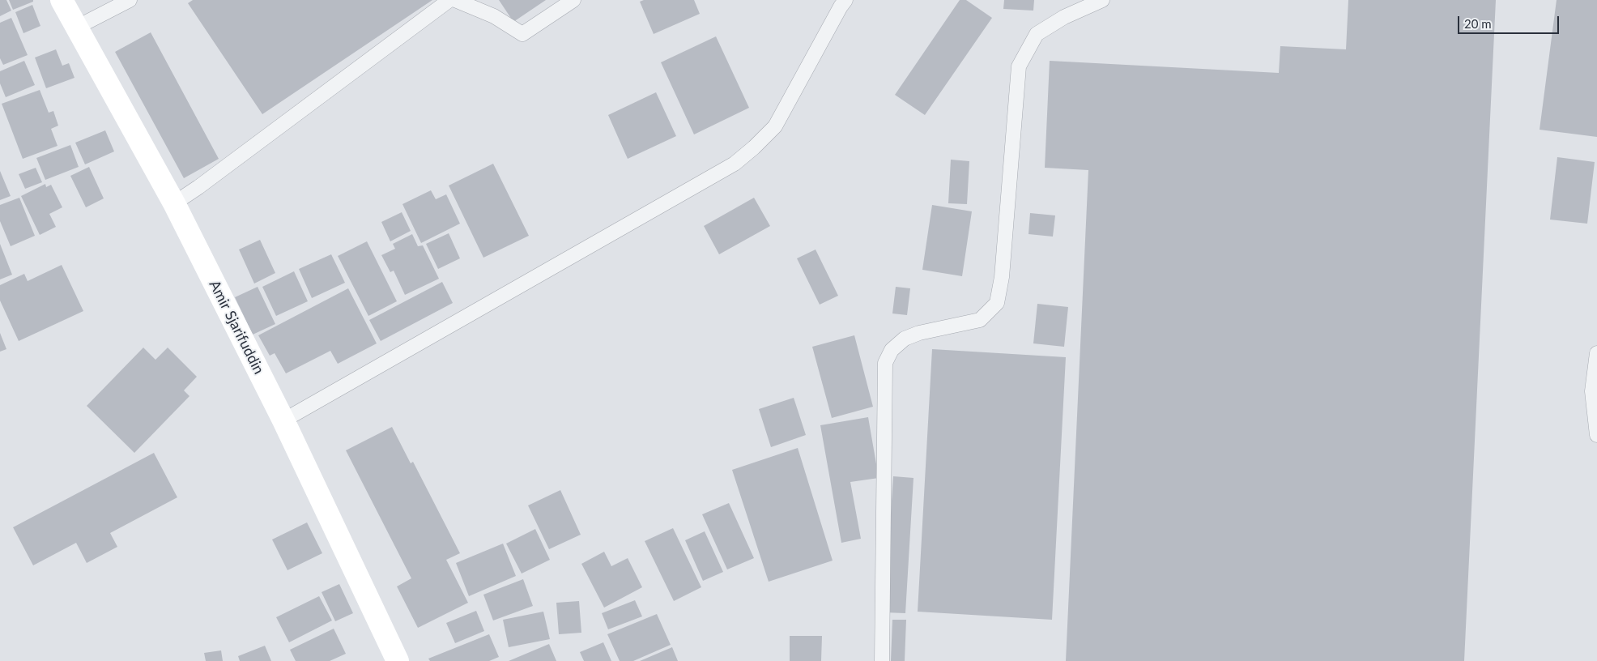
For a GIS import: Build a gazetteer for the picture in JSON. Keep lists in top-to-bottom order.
{
  "streets": {
    "main road": ["Amir Sjarifuddin"]
  },
  "scale_bar": "20 m"
}
